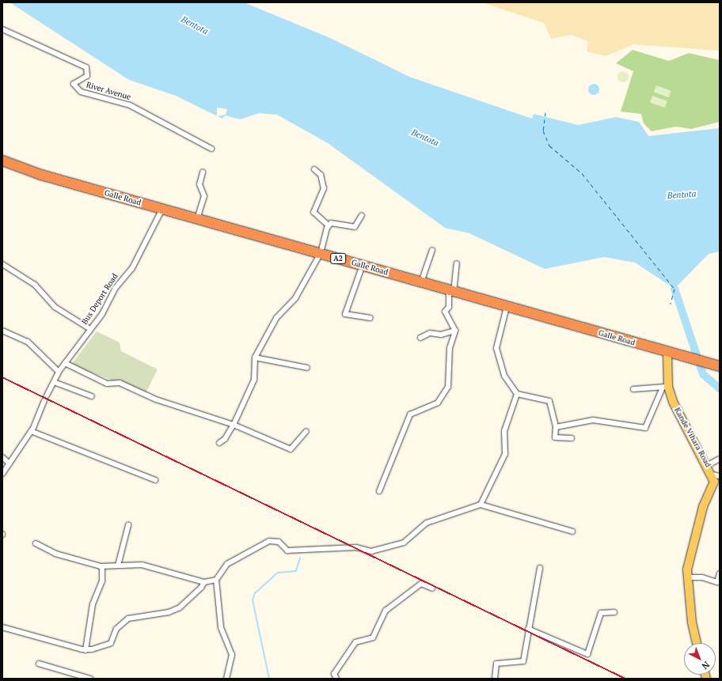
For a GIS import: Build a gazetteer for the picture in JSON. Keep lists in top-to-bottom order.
{
  "streets": {
    "highway": ["Galle Road", "A2"],
    "main road": ["Kande Vihara Road"],
    "street": ["River Avenue", "Bus Deport Road"]
  },
  "crossings": [
    ["Galle Road", "Bus Deport Road"],
    ["Galle Road", "Kande Vihara Road"]
  ],
  "water": ["Bentota"],
  "north": "bottom right"
}
